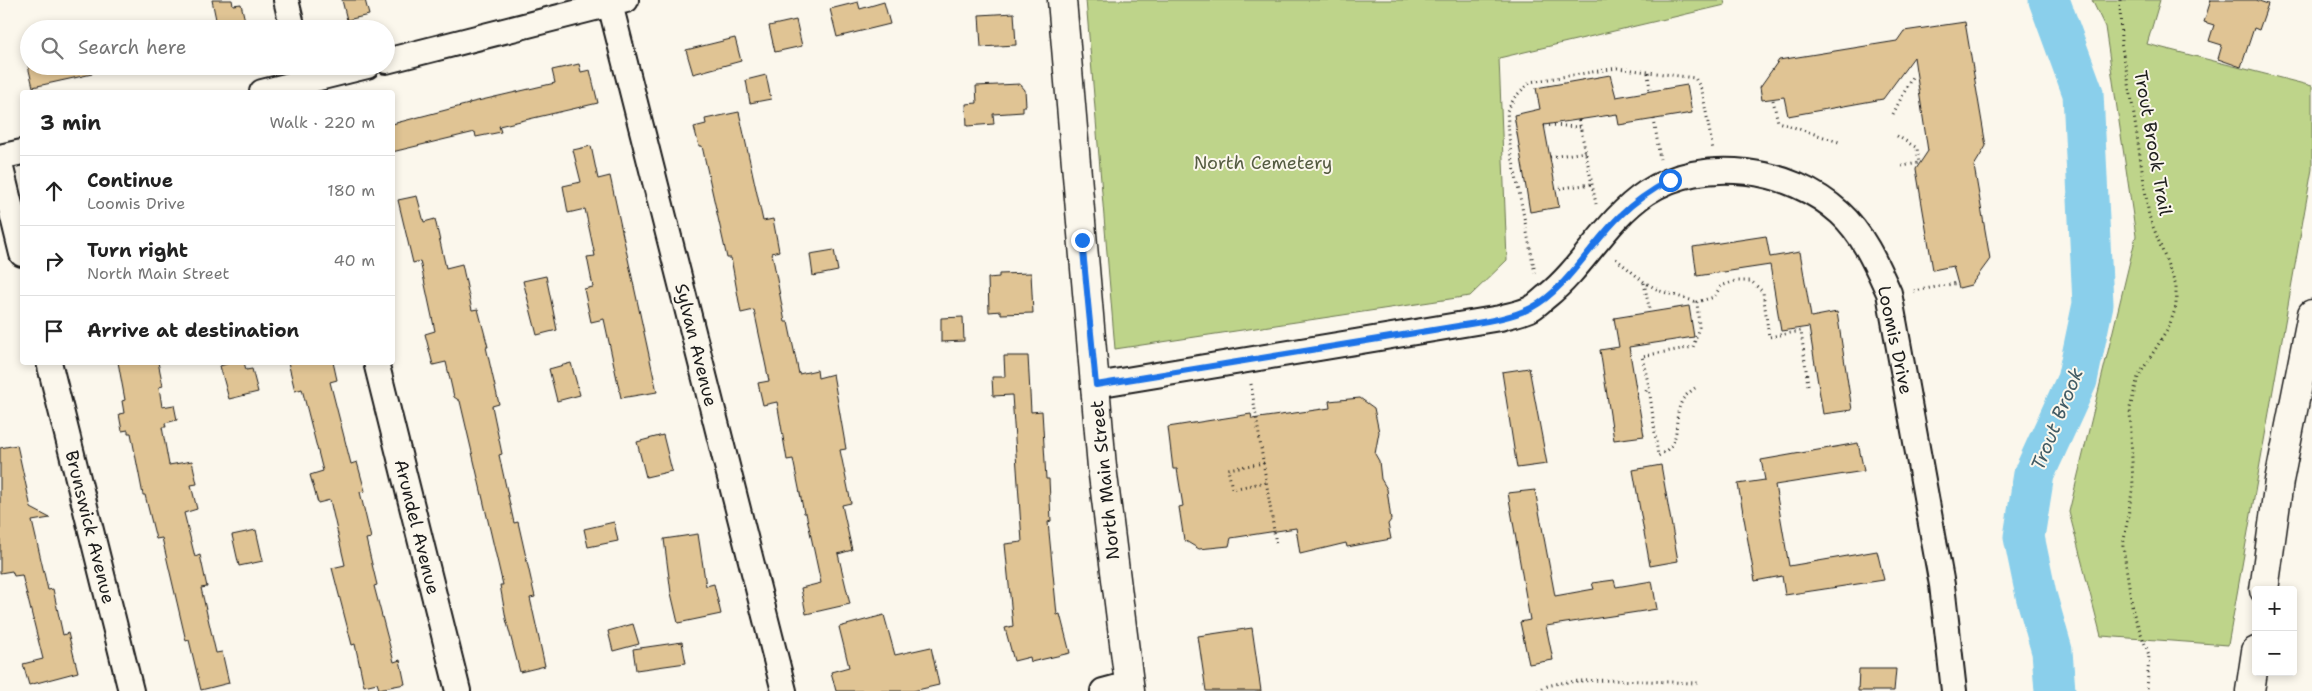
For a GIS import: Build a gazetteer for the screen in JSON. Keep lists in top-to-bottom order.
{
  "streets": {
    "main road": ["North Main Street"],
    "street": [
      "Loomis Drive",
      "Sylvan Avenue",
      "Brunswick Avenue",
      "Arundel Avenue"
    ],
    "path": ["Trout Brook Trail"]
  },
  "crossings": [
    ["Loomis Drive", "North Main Street"]
  ],
  "water": ["Trout Brook"],
  "parks": ["North Cemetery"],
  "page": {
    "search": "Search here",
    "heading": ["3 min", "Walk · 220 m"],
    "list": [
      ["Continue", "Loomis Drive", "180 m"],
      ["Turn right", "North Main Street", "40 m"],
      "Arrive at destination"
    ],
    "map_buttons": ["+", "−"]
  }
}
